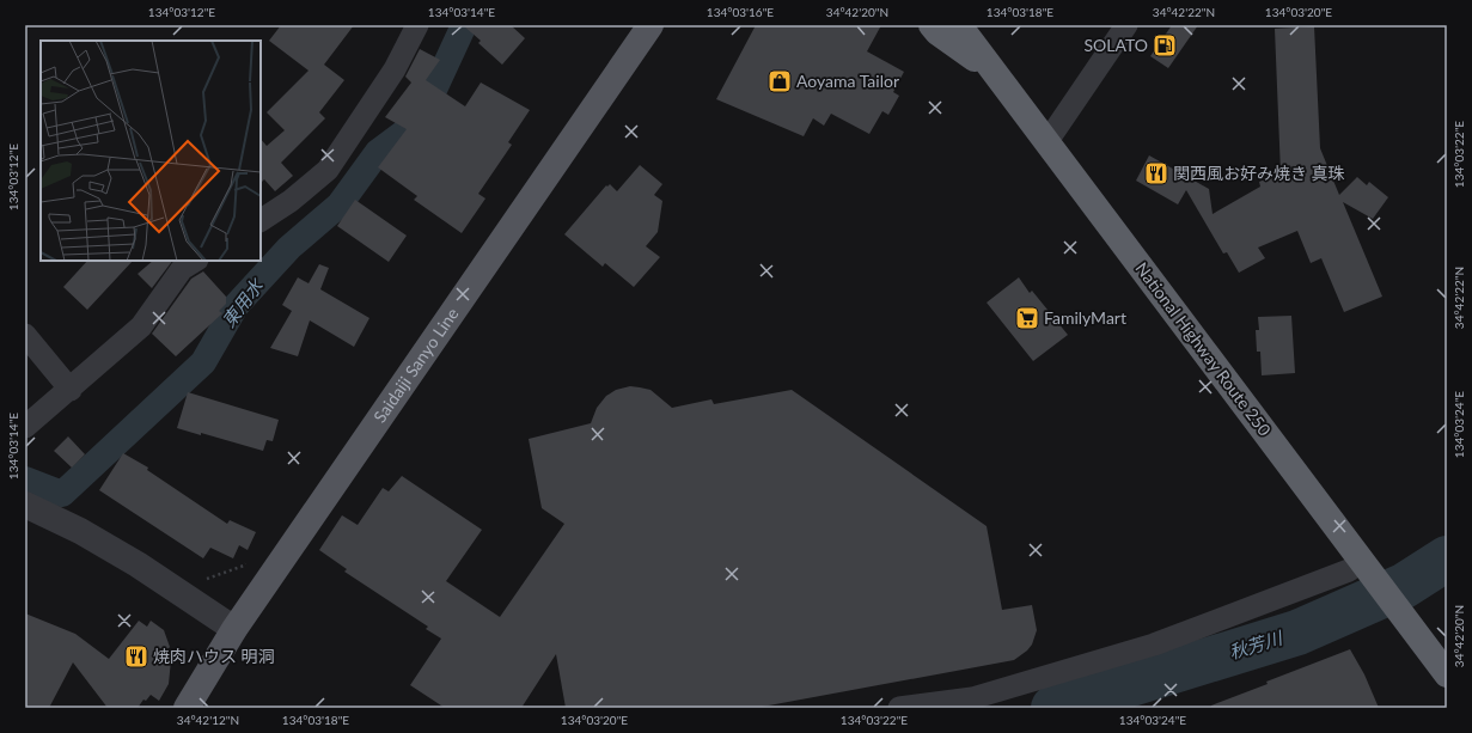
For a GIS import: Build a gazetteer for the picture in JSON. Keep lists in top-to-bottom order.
{
  "streets": {
    "highway": ["National Highway Route 250"],
    "main road": ["Saidaiji Sanyo Line"]
  },
  "water": ["東用水", "秋芳川"],
  "places": {
    "fuel station": ["SOLATO"],
    "shop": ["Aoyama Tailor"],
    "restaurant": ["関西風お好み焼き 真珠", "焼肉ハウス 明洞"],
    "supermarket": ["FamilyMart"]
  },
  "coordinates": [
    "134°03'12\"E",
    "134°03'14\"E",
    "134°03'16\"E",
    "34°42'20\"N",
    "134°03'18\"E",
    "34°42'22\"N",
    "134°03'20\"E",
    "134°03'22\"E",
    "134°03'24\"E",
    "34°42'12\"N"
  ]
}
